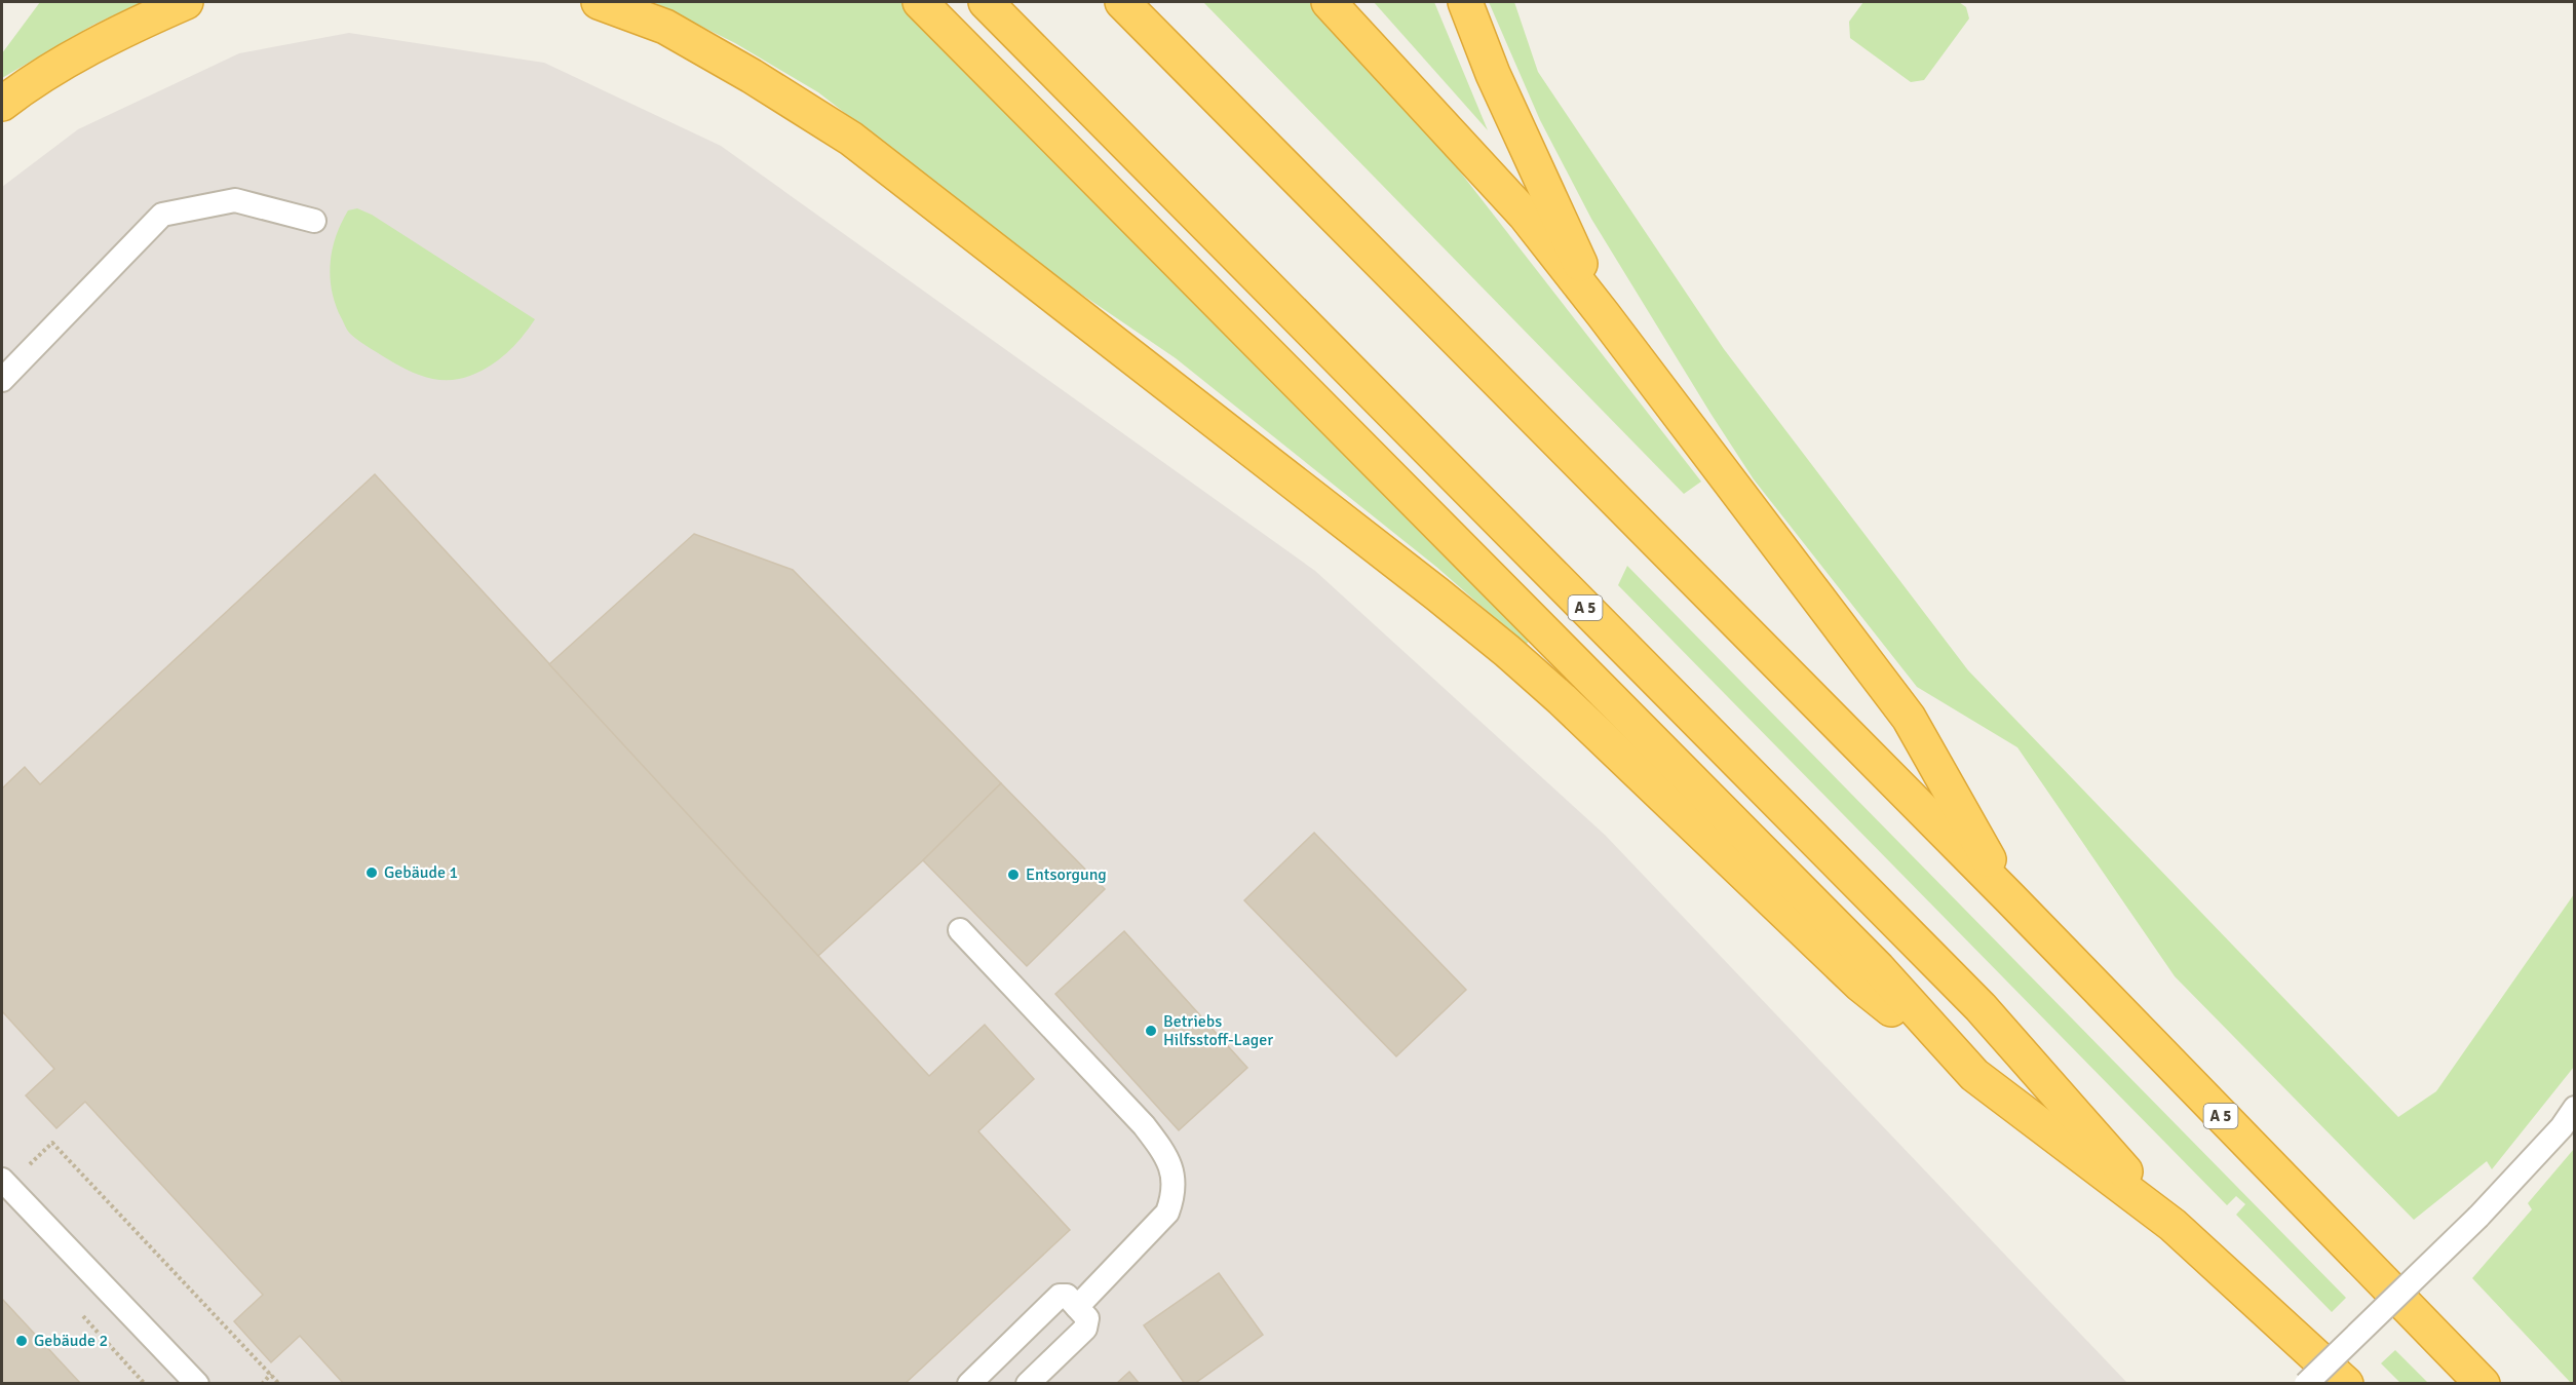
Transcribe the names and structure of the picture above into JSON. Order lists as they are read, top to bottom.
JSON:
{
  "streets": {
    "highway": ["A 5"]
  },
  "places": [
    "Gebäude 1",
    "Entsorgung",
    "Betriebs Hilfsstoff-Lager",
    "Gebäude 2"
  ]
}
